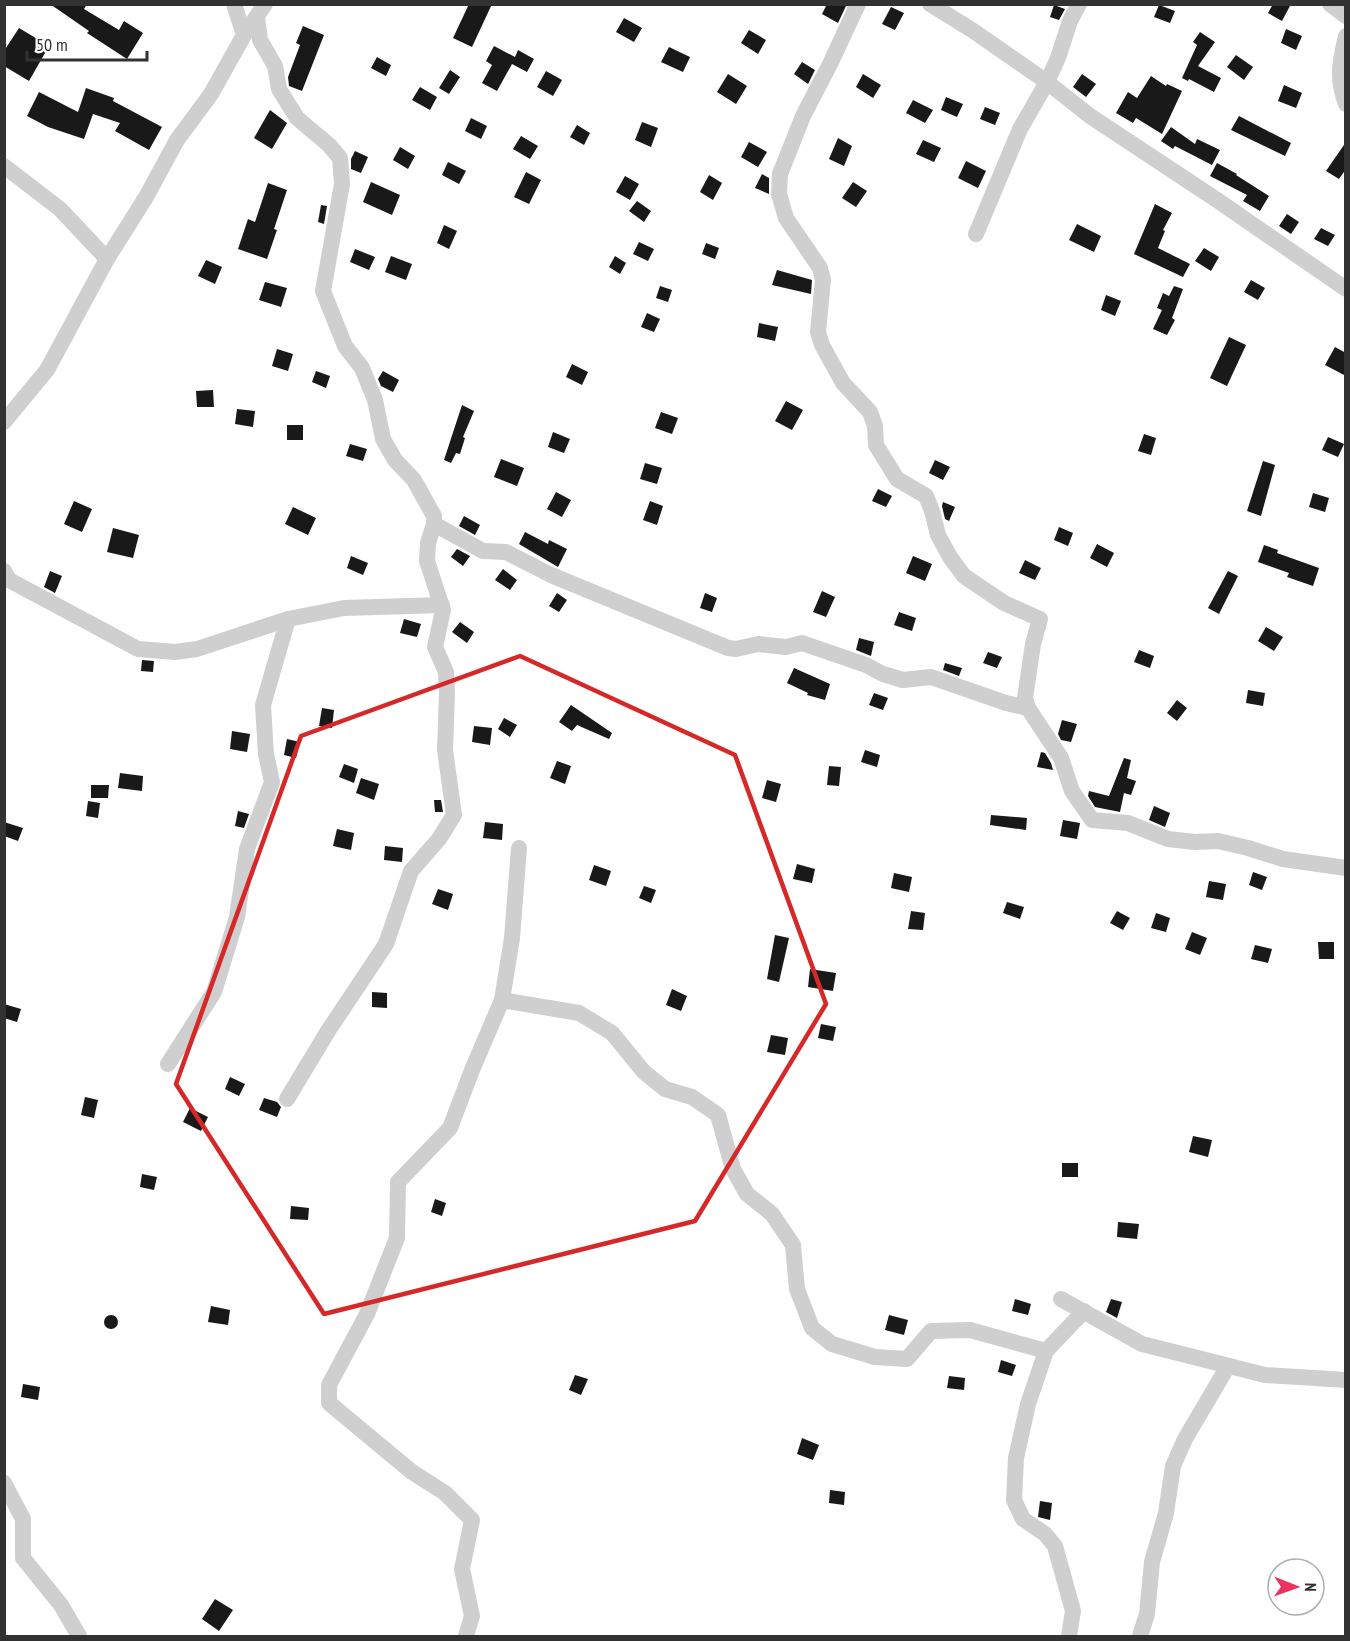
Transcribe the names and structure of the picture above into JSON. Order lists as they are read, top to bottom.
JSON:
{
  "scale_bar": "50 m",
  "north": "right"
}
